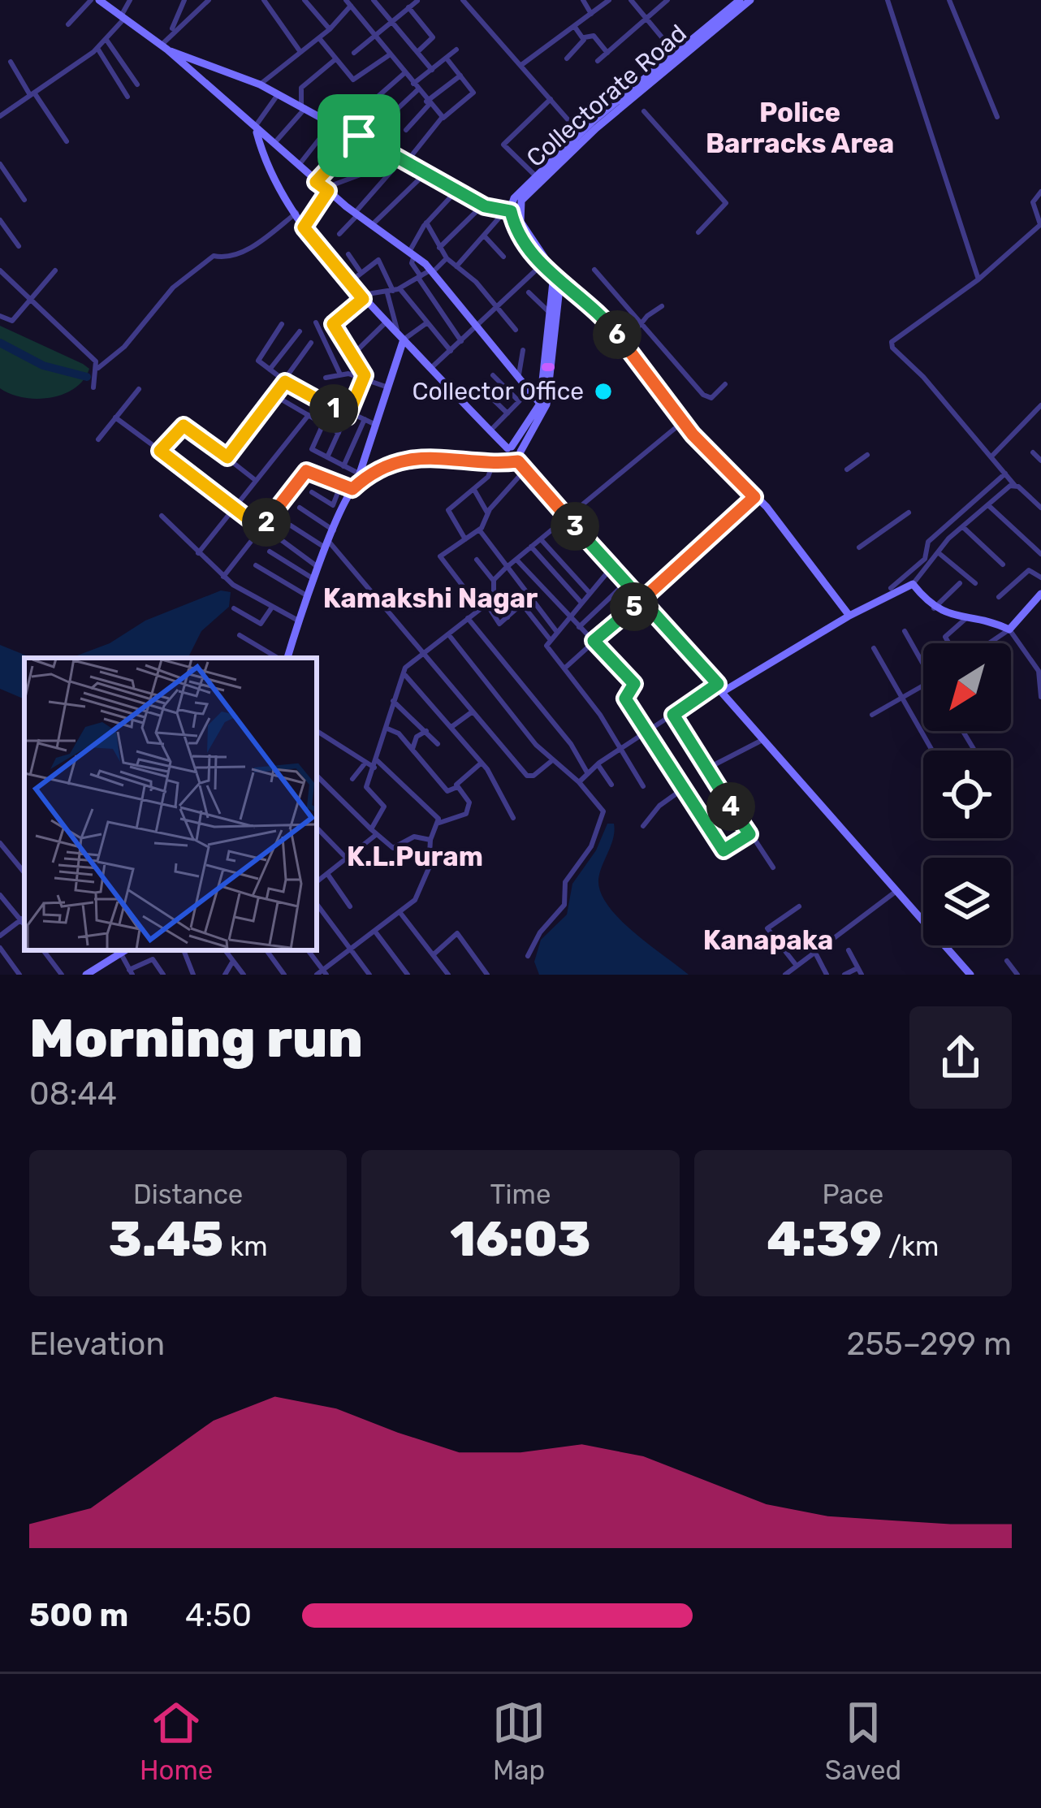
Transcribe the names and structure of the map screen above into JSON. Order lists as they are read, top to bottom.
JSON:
{
  "streets": {
    "street": ["Collectorate Road"]
  },
  "districts": [
    "Police Barracks Area",
    "Kamakshi Nagar",
    "K.L.Puram",
    "Kanapaka"
  ],
  "places": ["Collector Office"],
  "north": "bottom left",
  "page": {
    "pins": [
      "6",
      "1",
      "2",
      "3",
      "5",
      "4"
    ],
    "heading": ["Morning run", "08:44"],
    "stats": [
      ["Distance", "3.45 km"],
      ["Time", "16:03"],
      ["Pace", "4:39 /km"]
    ],
    "chart": ["Elevation", "255–299 m"],
    "list": [
      {
        "name": "500 m",
        "note": "4:50"
      }
    ],
    "tabs": ["Home", "Map", "Saved"]
  }
}
